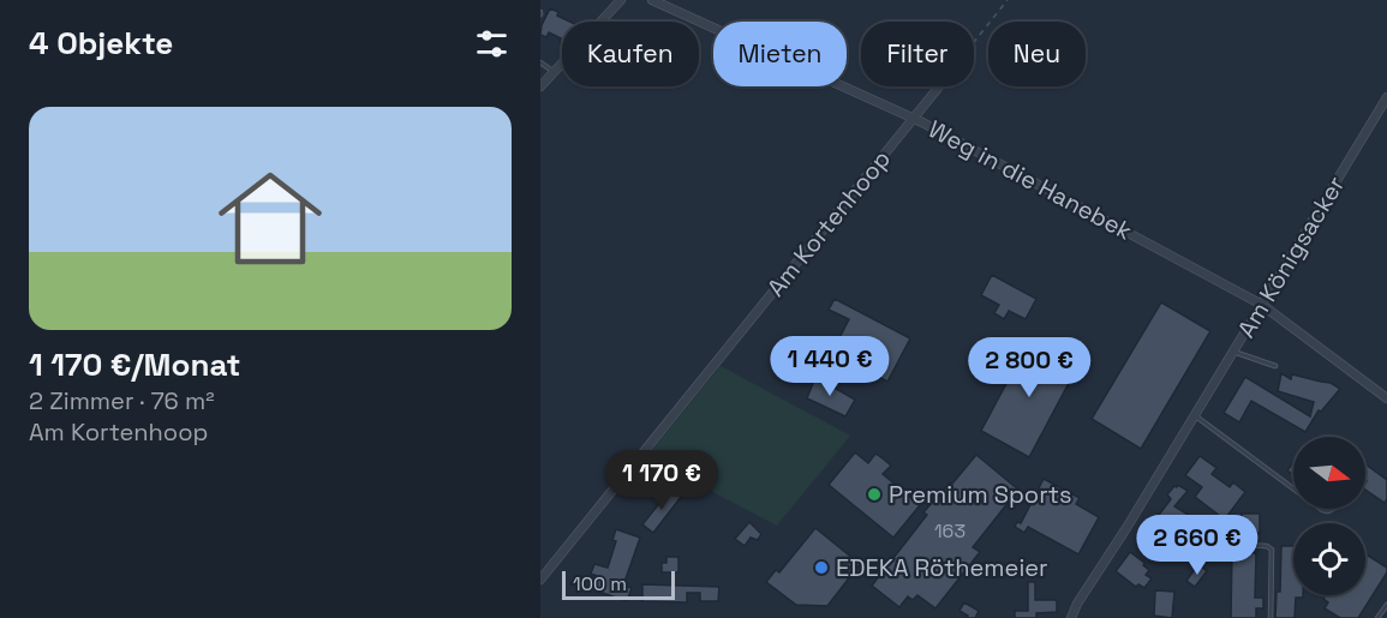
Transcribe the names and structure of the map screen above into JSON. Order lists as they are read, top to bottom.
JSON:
{
  "streets": {
    "street": ["Weg in die Hanebek", "Am Kortenhoop", "Am Königsacker"]
  },
  "crossings": [
    ["Weg in die Hanebek", "Am Kortenhoop"],
    ["Weg in die Hanebek", "Am Königsacker"]
  ],
  "places": ["Premium Sports", "EDEKA Röthemeier"],
  "house_numbers": ["163"],
  "scale_bar": "100 m",
  "north": "right",
  "page": {
    "heading": "4 Objekte",
    "chip": [
      "Kaufen",
      "Mieten",
      "Filter",
      "Neu"
    ],
    "list": [
      {
        "name": "1 170 €/Monat",
        "note": "2 Zimmer · 76 m² · Am Kortenhoop"
      }
    ],
    "price": [
      "1 440 €",
      "2 800 €",
      "1 170 €",
      "2 660 €"
    ],
    "scale": "100 m"
  }
}
